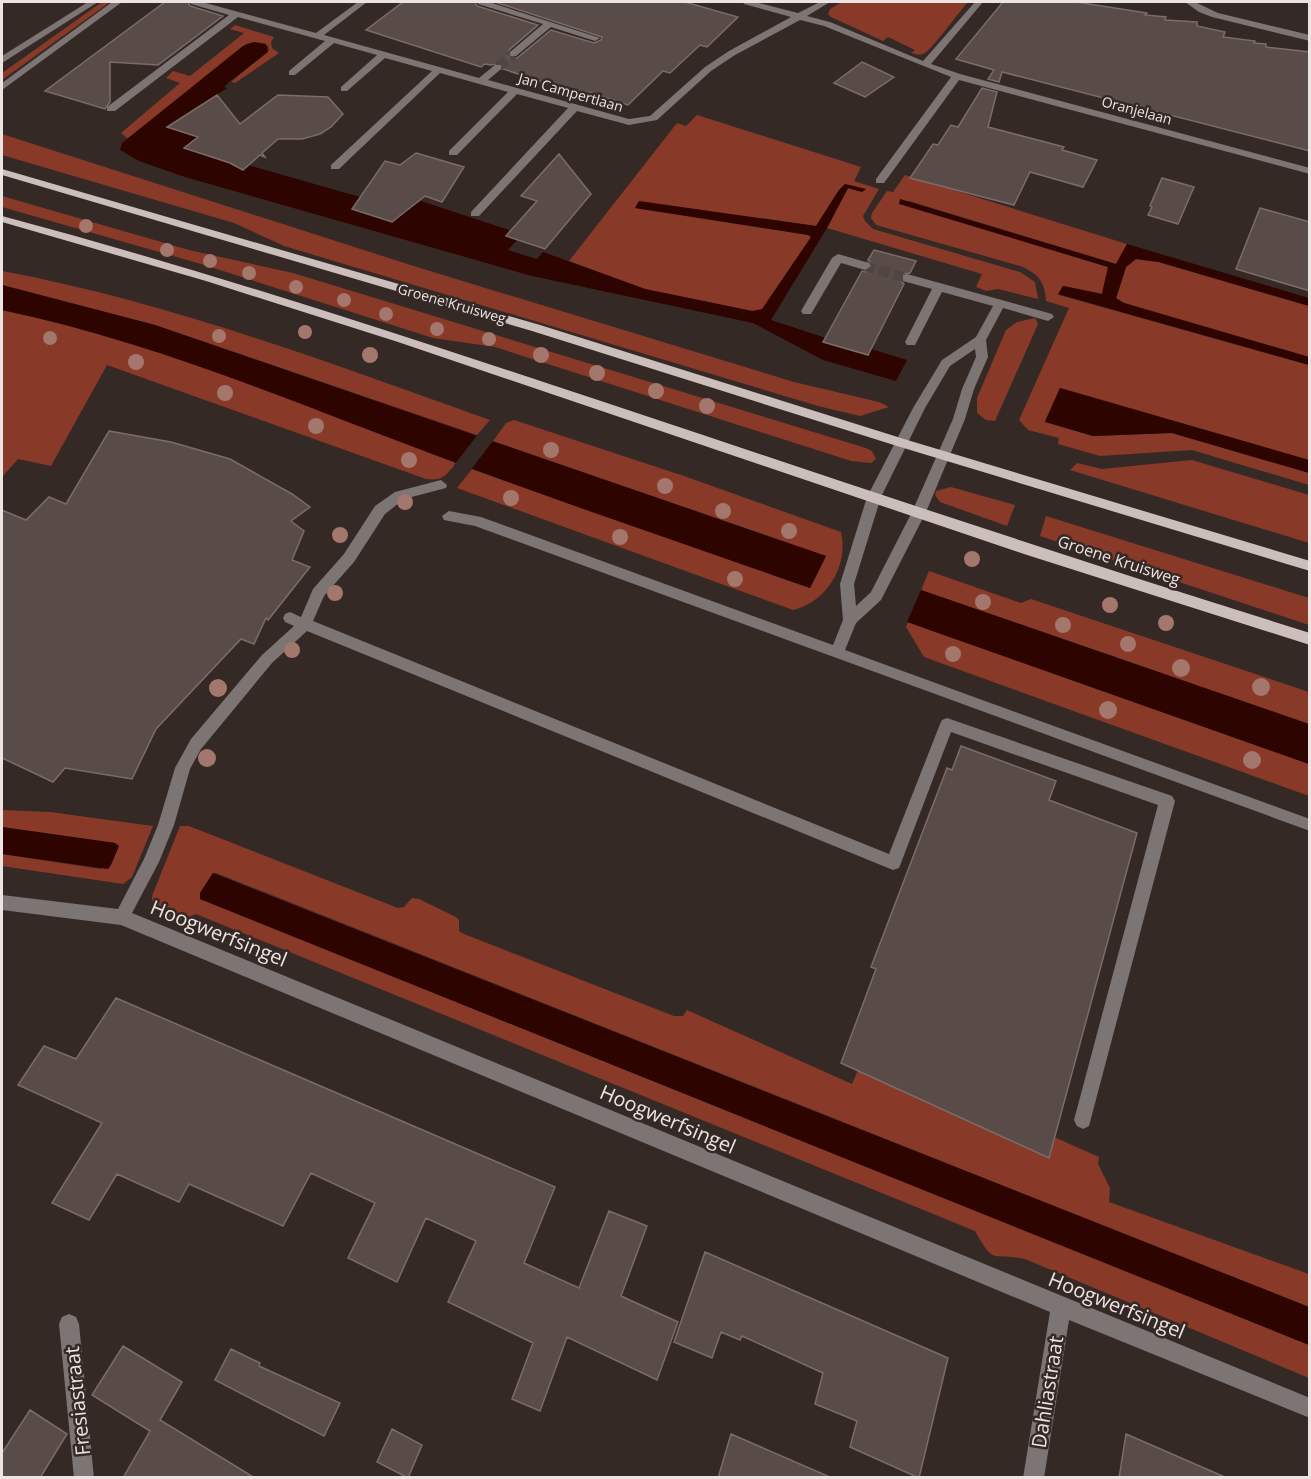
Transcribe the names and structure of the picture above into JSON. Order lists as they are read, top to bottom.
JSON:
{
  "streets": {
    "main road": ["Groene Kruisweg"],
    "street": [
      "Jan Campertlaan",
      "Oranjelaan",
      "Hoogwerfsingel",
      "Dahliastraat",
      "Fresiastraat"
    ]
  },
  "crossings": [
    ["Jan Campertlaan", "Oranjelaan"],
    ["Hoogwerfsingel", "Dahliastraat"]
  ]
}
